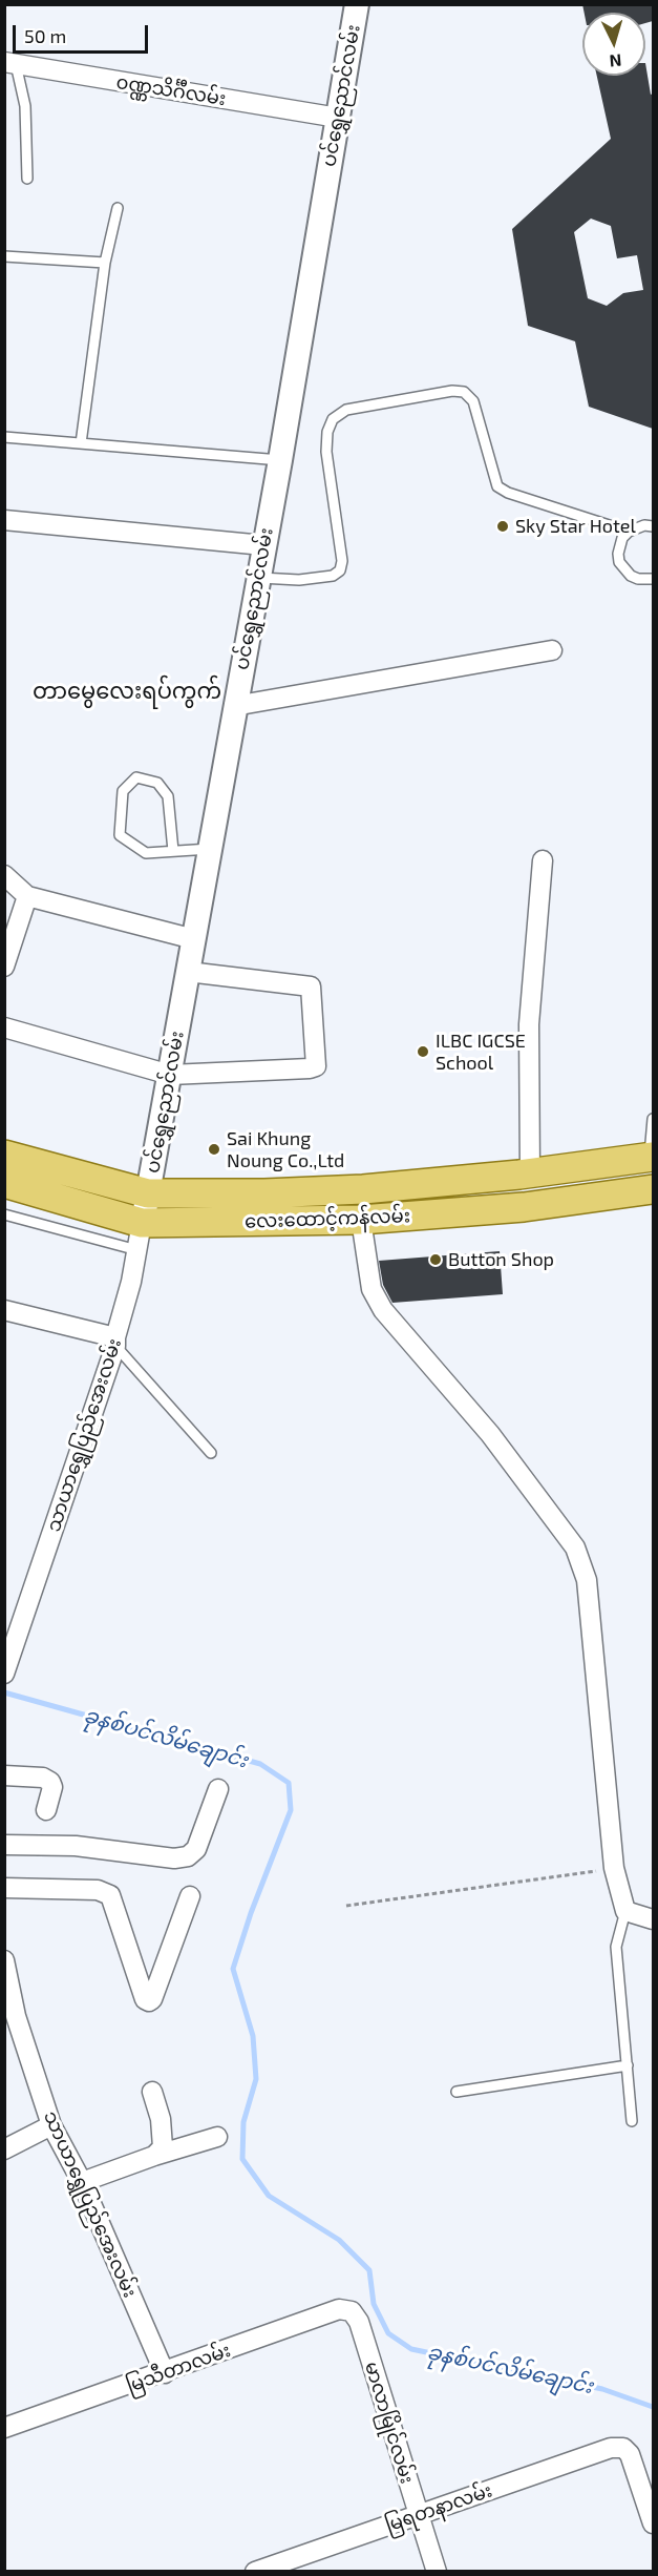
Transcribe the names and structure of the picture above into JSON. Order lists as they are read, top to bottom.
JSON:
{
  "streets": {
    "main road": ["လေးထောင့်ကန်လမ်း"],
    "street": [
      "၀ဏ္ဏသိင်္ဂီလမ်း",
      "ပင်ရွှေညောင်လမ်း",
      "သာယာရွှေပြည်အေးလမ်း",
      "မြသီတာလမ်း",
      "မာလာမြိုင်လမ်း",
      "မြရတနာလမ်း"
    ]
  },
  "crossings": [
    ["၀ဏ္ဏသိင်္ဂီလမ်း", "ပင်ရွှေညောင်လမ်း"],
    ["ပင်ရွှေညောင်လမ်း", "လေးထောင့်ကန်လမ်း"],
    ["ပင်ရွှေညောင်လမ်း", "သာယာရွှေပြည်အေးလမ်း"],
    ["လေးထောင့်ကန်လမ်း", "သာယာရွှေပြည်အေးလမ်း"],
    ["သာယာရွှေပြည်အေးလမ်း", "မြသီတာလမ်း"],
    ["မြသီတာလမ်း", "မာလာမြိုင်လမ်း"],
    ["မာလာမြိုင်လမ်း", "မြရတနာလမ်း"]
  ],
  "districts": ["တာမွေလေးရပ်ကွက်"],
  "water": ["ခုနစ်ပင်လိမ်ချောင်း"],
  "places": [
    "Sky Star Hotel",
    "ILBC IGCSE School",
    "Sai Khung Noung Co.,Ltd",
    "Button Shop"
  ],
  "scale_bar": "50 m",
  "north": "bottom"
}
